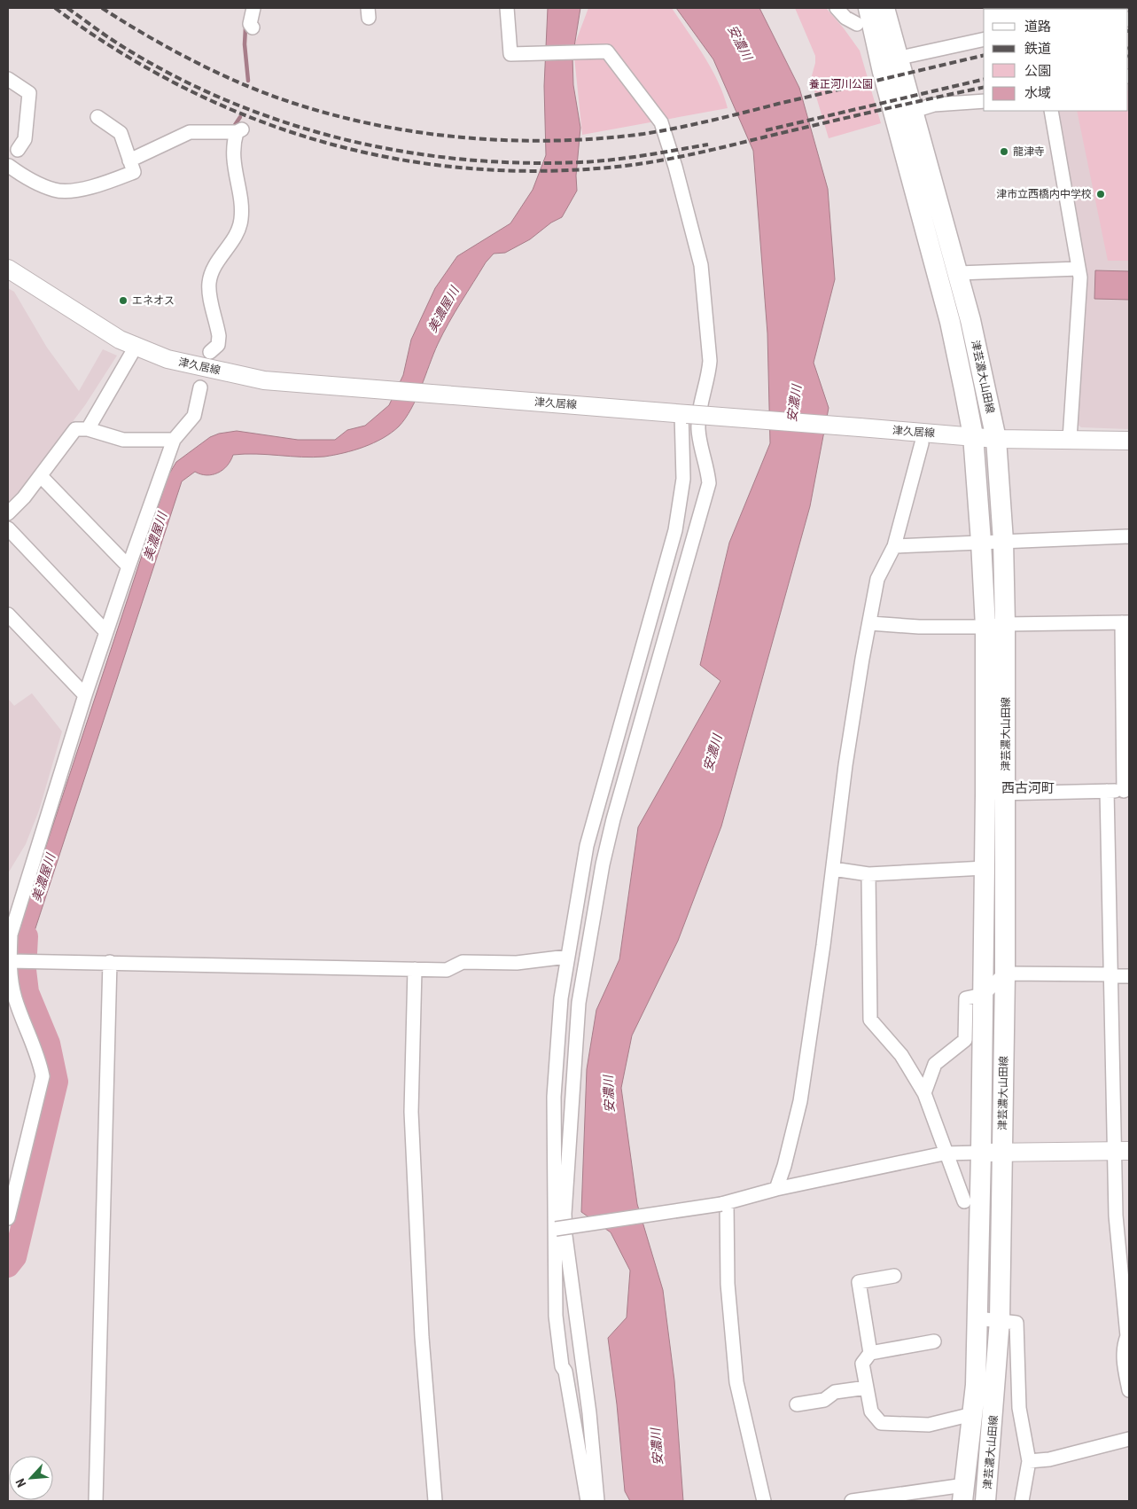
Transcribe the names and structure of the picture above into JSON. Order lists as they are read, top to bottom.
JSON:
{
  "streets": {
    "main road": ["津久居線", "津芸濃大山田線"]
  },
  "crossings": [
    ["津久居線", "津芸濃大山田線"]
  ],
  "districts": ["西古河町"],
  "water": ["安濃川", "美濃屋川"],
  "parks": ["養正河川公園"],
  "places": ["龍津寺", "津市立西橋内中学校", "エネオス"],
  "legend": [
    "道路",
    "鉄道",
    "公園",
    "水域"
  ],
  "north": "bottom left"
}
